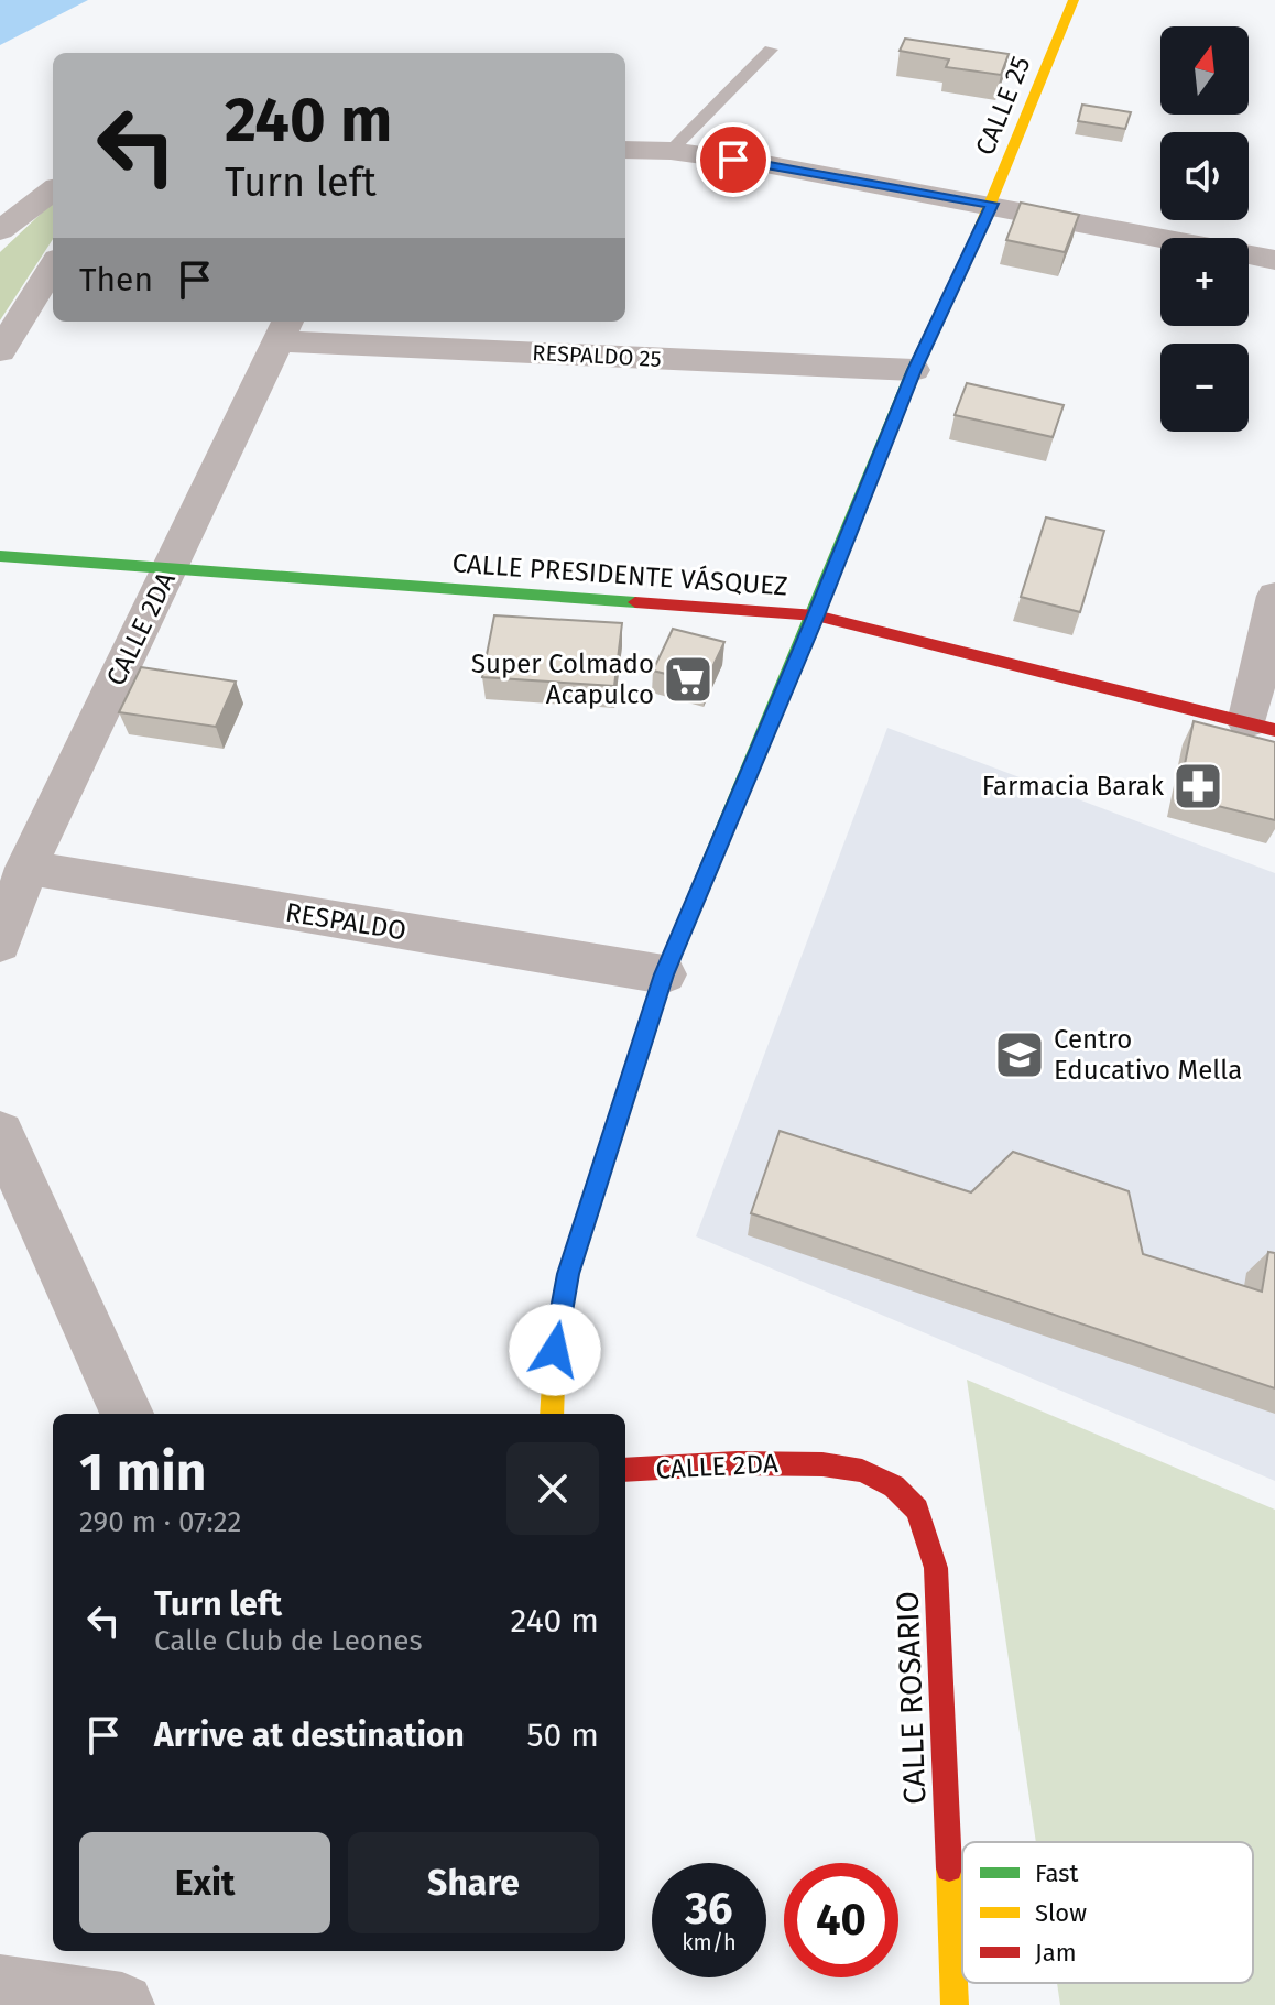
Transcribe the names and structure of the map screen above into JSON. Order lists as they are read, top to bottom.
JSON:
{
  "streets": {
    "street": [
      "CALLE 25",
      "RESPALDO 25",
      "CALLE PRESIDENTE VÁSQUEZ",
      "CALLE 2DA",
      "RESPALDO",
      "CALLE ROSARIO"
    ]
  },
  "crossings": [
    ["CALLE 25", "RESPALDO 25"],
    ["CALLE 25", "CALLE PRESIDENTE VÁSQUEZ"],
    ["CALLE 25", "RESPALDO"],
    ["RESPALDO 25", "CALLE 2DA"],
    ["CALLE PRESIDENTE VÁSQUEZ", "CALLE 2DA"],
    ["CALLE 2DA", "RESPALDO"],
    ["CALLE 2DA", "CALLE ROSARIO"]
  ],
  "places": {
    "supermarket": ["Super Colmado Acapulco"],
    "pharmacy": ["Farmacia Barak"],
    "school or university": ["Centro Educativo Mella"]
  },
  "legend": ["Fast", "Slow", "Jam"],
  "north": "top",
  "page": {
    "map_buttons": ["+", "−"],
    "turn": ["240 m", "Turn left"],
    "then": "Then",
    "heading": ["1 min", "290 m · 07:22"],
    "list": [
      {
        "name": "Turn left",
        "note": "Calle Club de Leones",
        "value": "240 m"
      },
      {
        "name": "Arrive at destination",
        "value": "50 m"
      }
    ],
    "buttons": ["Exit", "Share"],
    "speed": "36 km/h",
    "limit": "40"
  }
}
